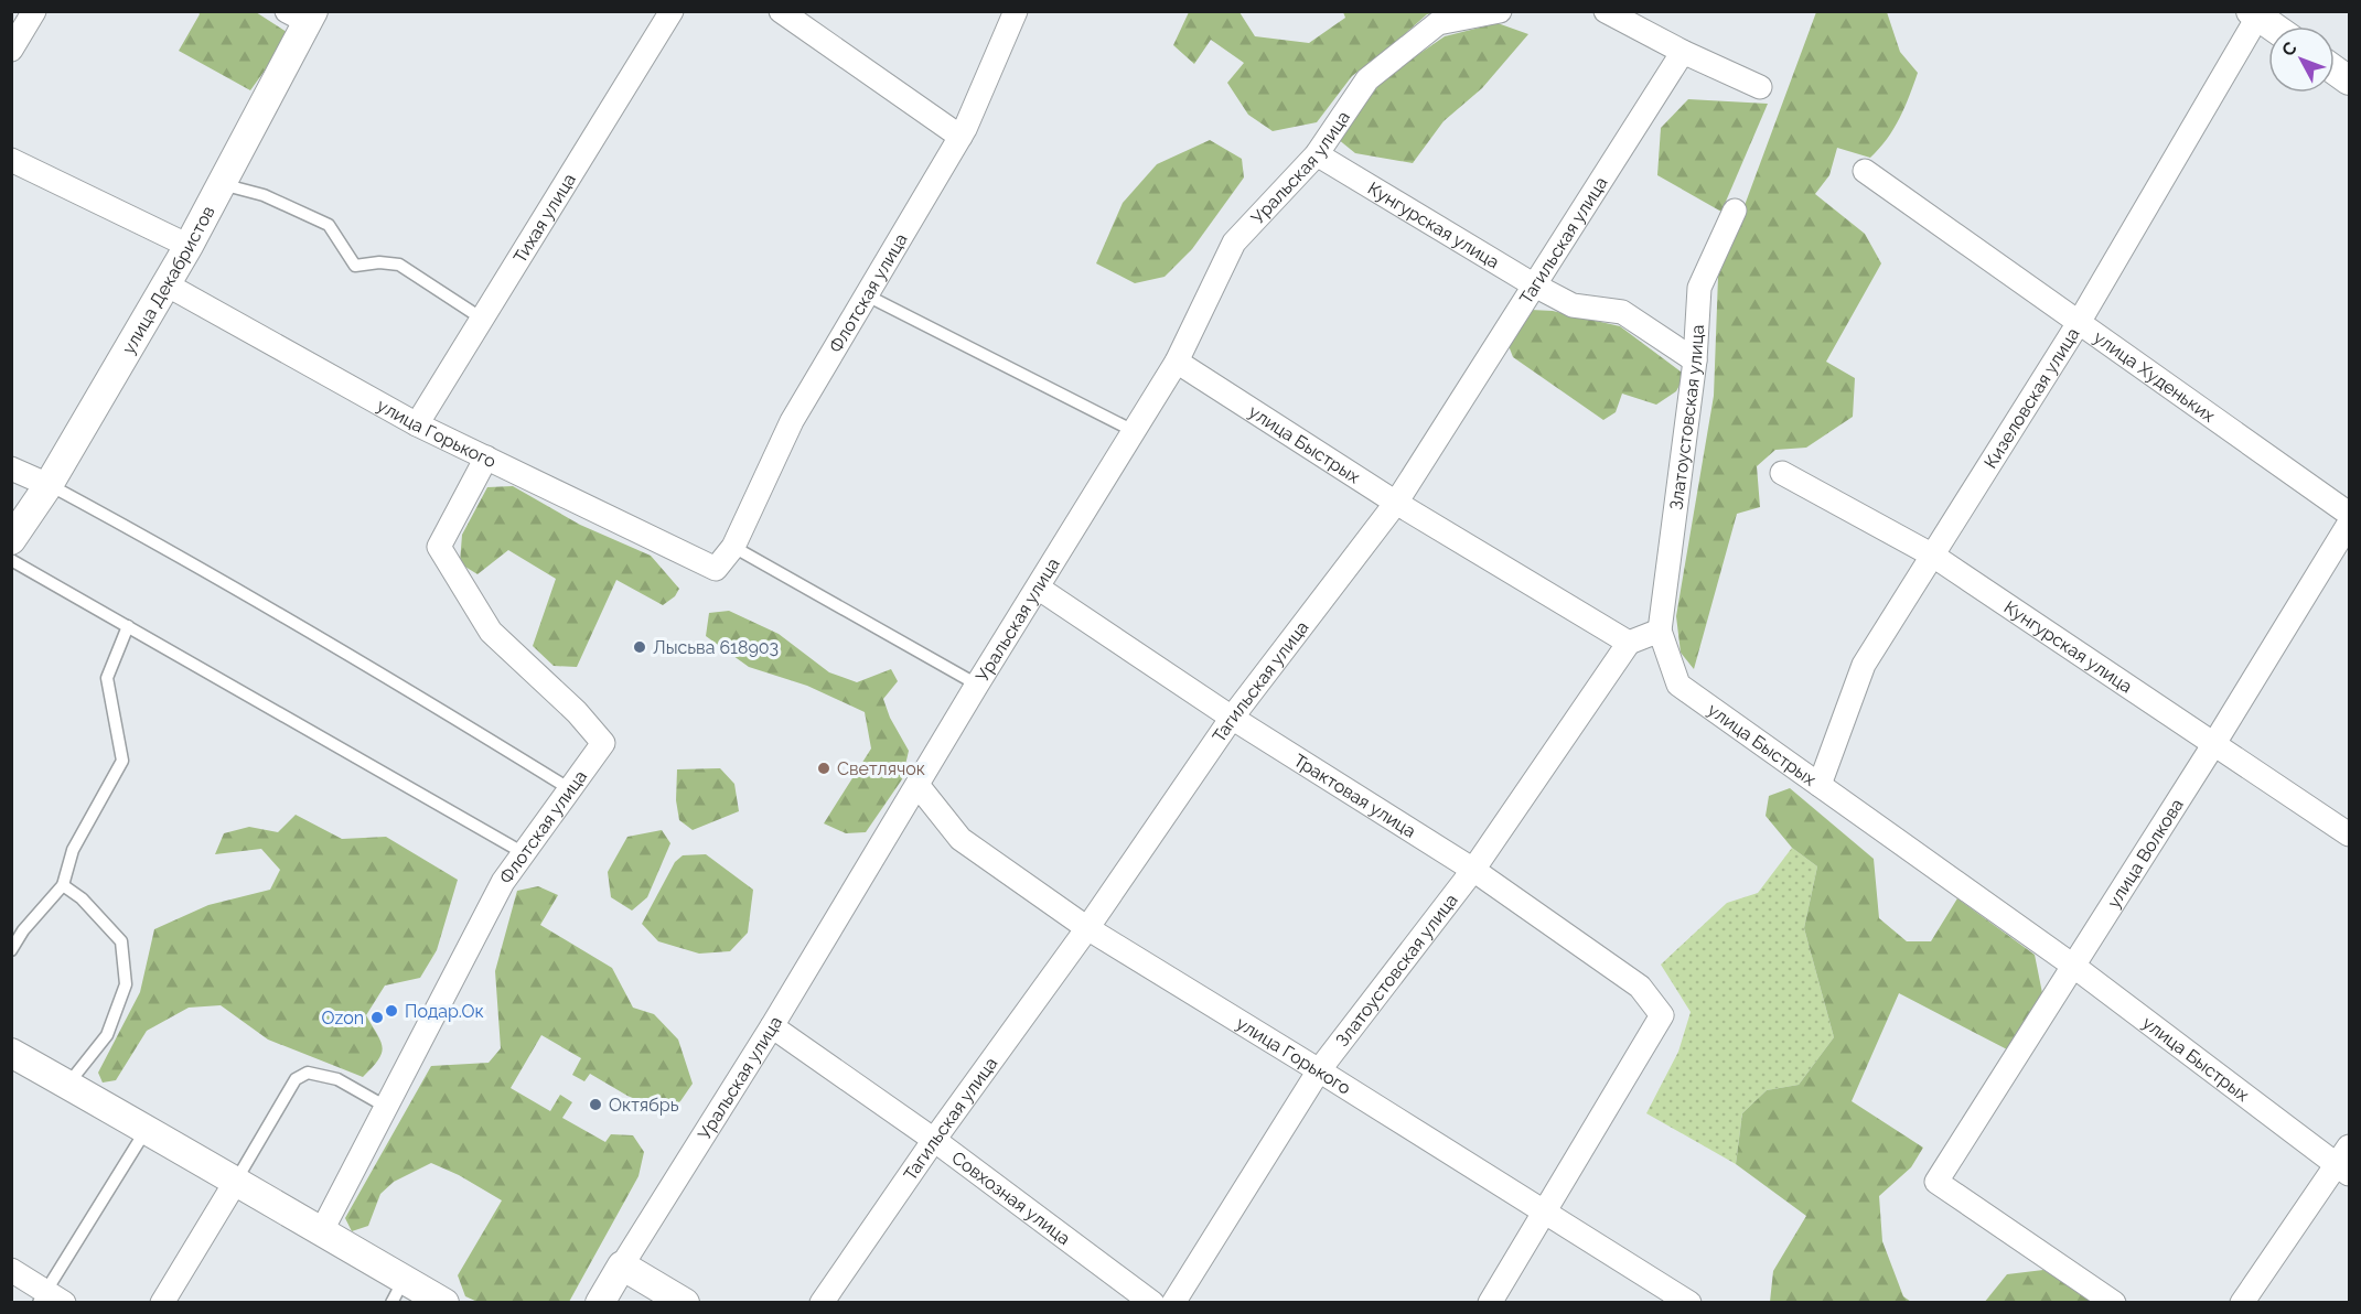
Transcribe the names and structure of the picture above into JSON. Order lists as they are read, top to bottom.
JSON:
{
  "streets": {
    "street": [
      "Уральская улица",
      "Тихая улица",
      "Кунгурская улица",
      "Тагильская улица",
      "улица Декабристов",
      "Флотская улица",
      "улица Худеньких",
      "Кизеловская улица",
      "Златоустовская улица",
      "улица Горького",
      "улица Быстрых",
      "Трактовая улица",
      "улица Волкова",
      "Совхозная улица"
    ]
  },
  "crossings": [
    ["Уральская улица", "Кунгурская улица"],
    ["Уральская улица", "улица Горького"],
    ["Уральская улица", "улица Быстрых"],
    ["Уральская улица", "Трактовая улица"],
    ["Уральская улица", "Совхозная улица"],
    ["Тихая улица", "улица Горького"],
    ["Кунгурская улица", "Тагильская улица"],
    ["Кунгурская улица", "Кизеловская улица"],
    ["Кунгурская улица", "Златоустовская улица"],
    ["Кунгурская улица", "улица Волкова"],
    ["Тагильская улица", "улица Горького"],
    ["Тагильская улица", "улица Быстрых"],
    ["Тагильская улица", "Трактовая улица"],
    ["Тагильская улица", "Совхозная улица"],
    ["улица Декабристов", "улица Горького"],
    ["Флотская улица", "улица Горького"],
    ["улица Худеньких", "Кизеловская улица"],
    ["Кизеловская улица", "улица Быстрых"],
    ["Златоустовская улица", "улица Горького"],
    ["Златоустовская улица", "улица Быстрых"],
    ["Златоустовская улица", "Трактовая улица"],
    ["улица Горького", "Трактовая улица"],
    ["улица Быстрых", "улица Волкова"]
  ],
  "places": [
    "Лысьва 618903",
    "Светлячок",
    "Подар.Ок",
    "Ozon",
    "Октябрь"
  ],
  "north": "top left"
}
